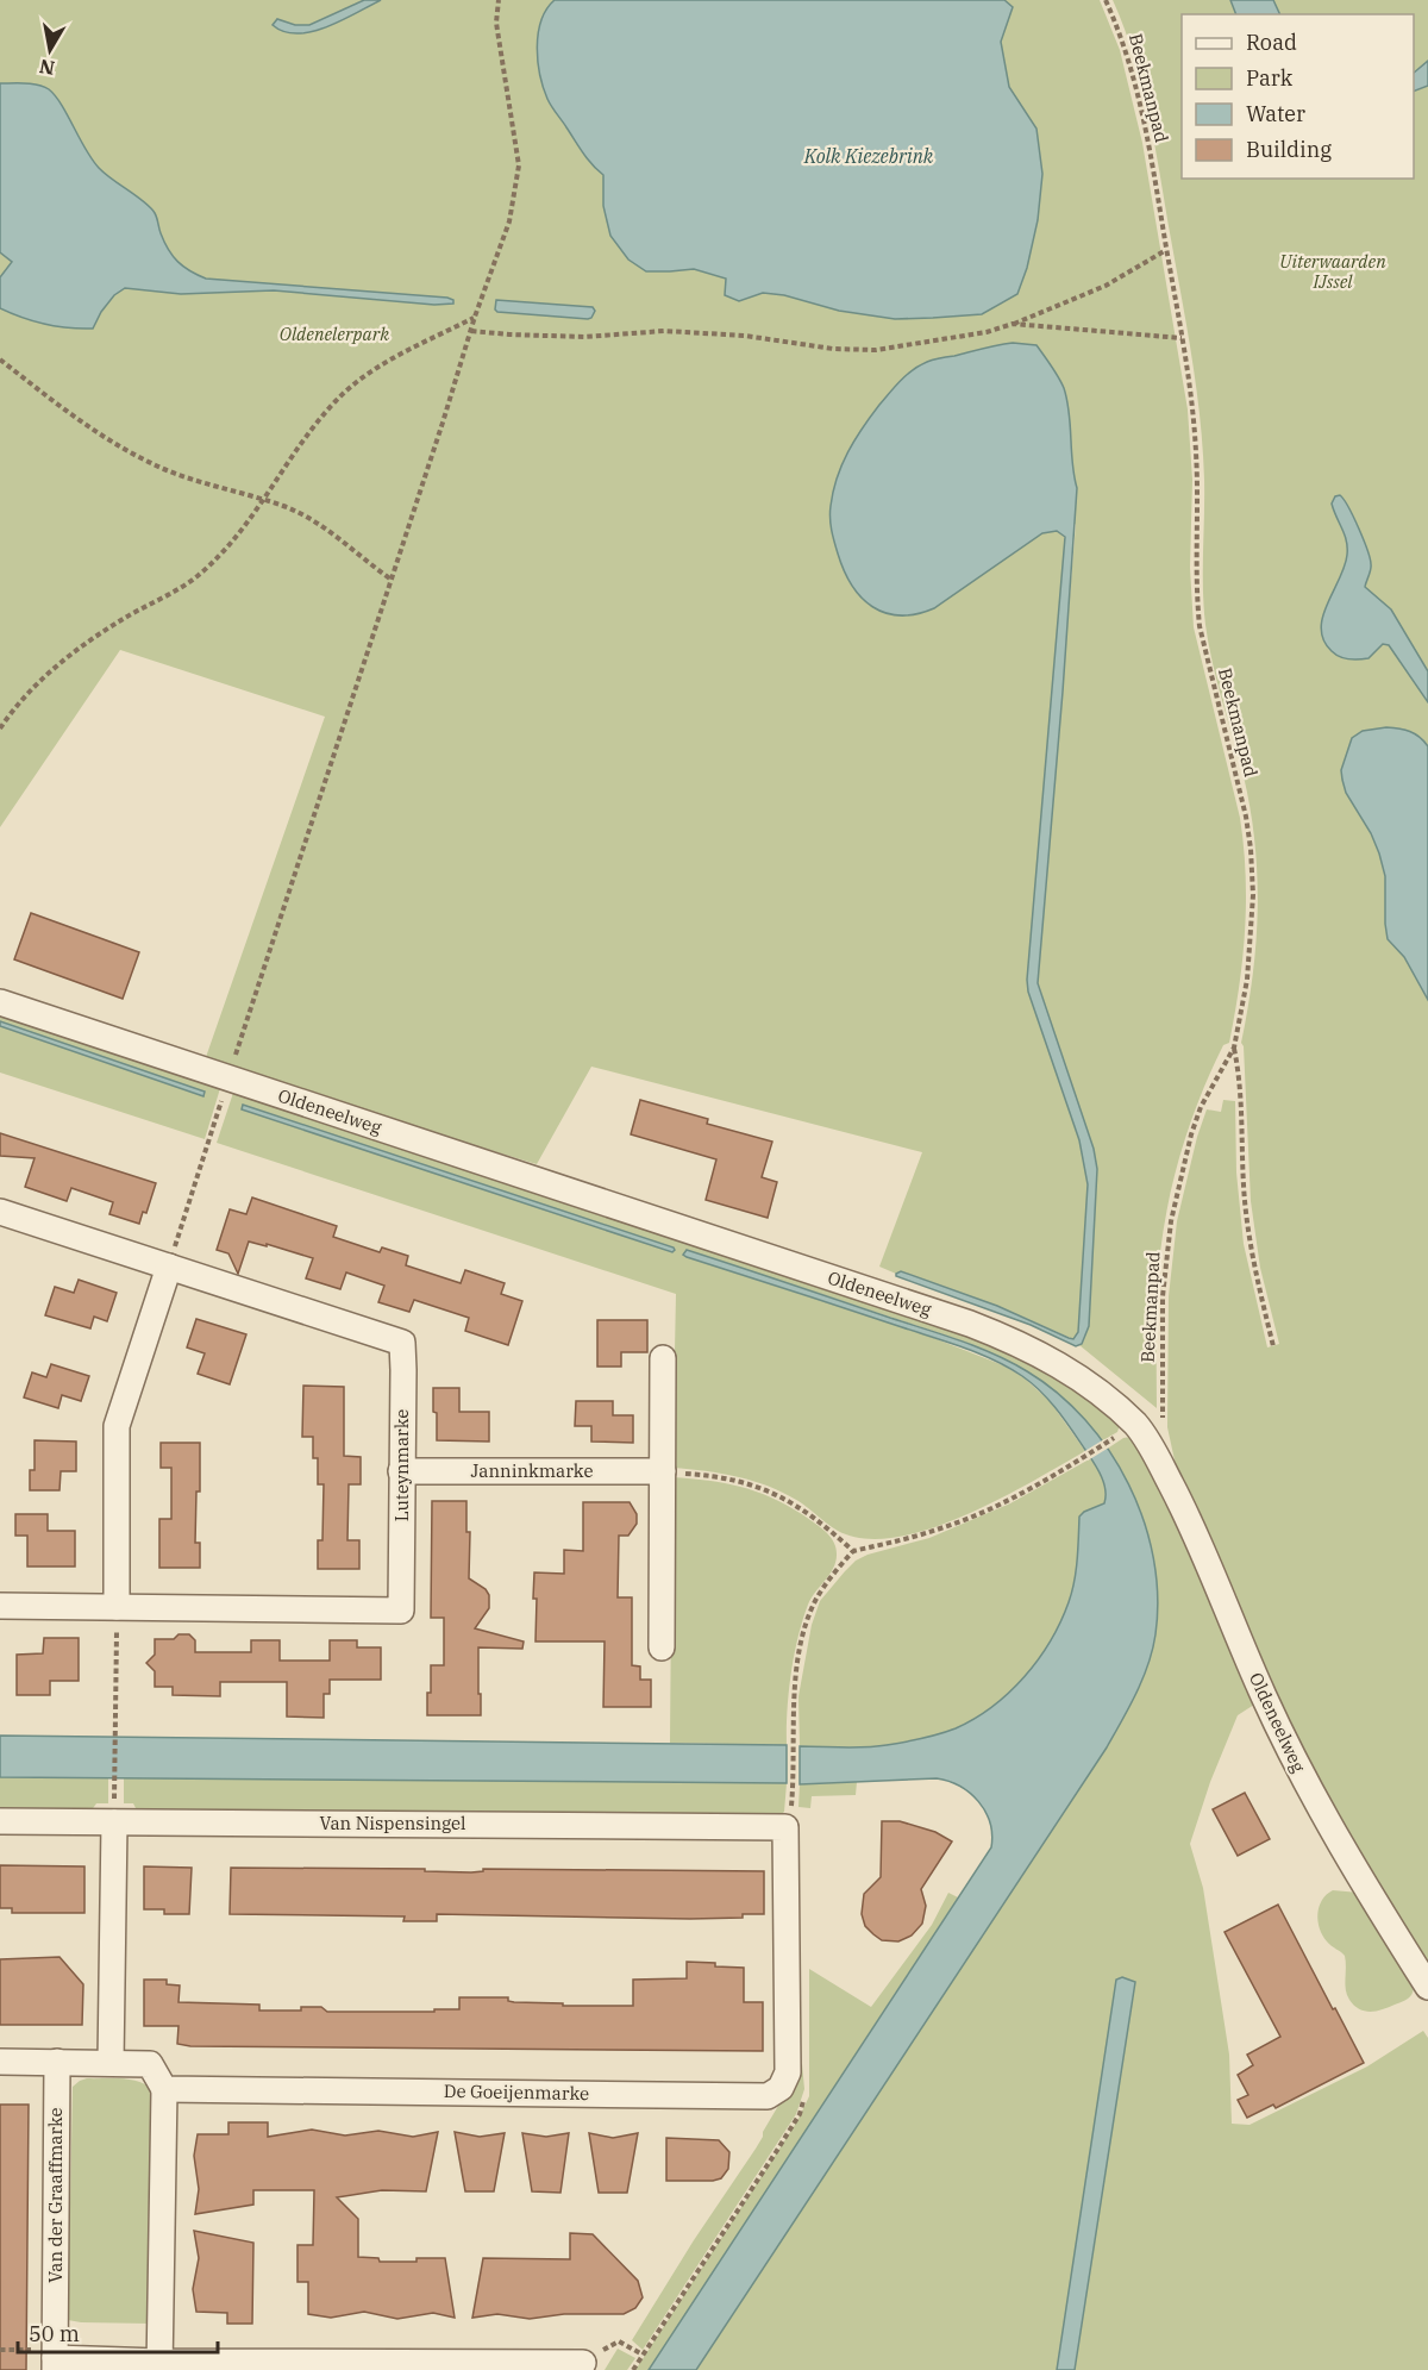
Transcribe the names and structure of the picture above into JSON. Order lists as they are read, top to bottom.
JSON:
{
  "streets": {
    "street": [
      "Oldeneelweg",
      "Luteynmarke",
      "Janninkmarke",
      "Van Nispensingel",
      "De Goeijenmarke",
      "Van der Graaffmarke"
    ],
    "path": ["Beekmanpad"]
  },
  "crossings": [
    ["Beekmanpad", "Oldeneelweg"],
    ["Luteynmarke", "Janninkmarke"],
    ["Van Nispensingel", "De Goeijenmarke"]
  ],
  "water": ["Kolk Kiezebrink"],
  "parks": ["Uiterwaarden IJssel", "Oldenelerpark"],
  "legend": [
    "Road",
    "Park",
    "Water",
    "Building"
  ],
  "scale_bar": "50 m",
  "north": "bottom"
}
